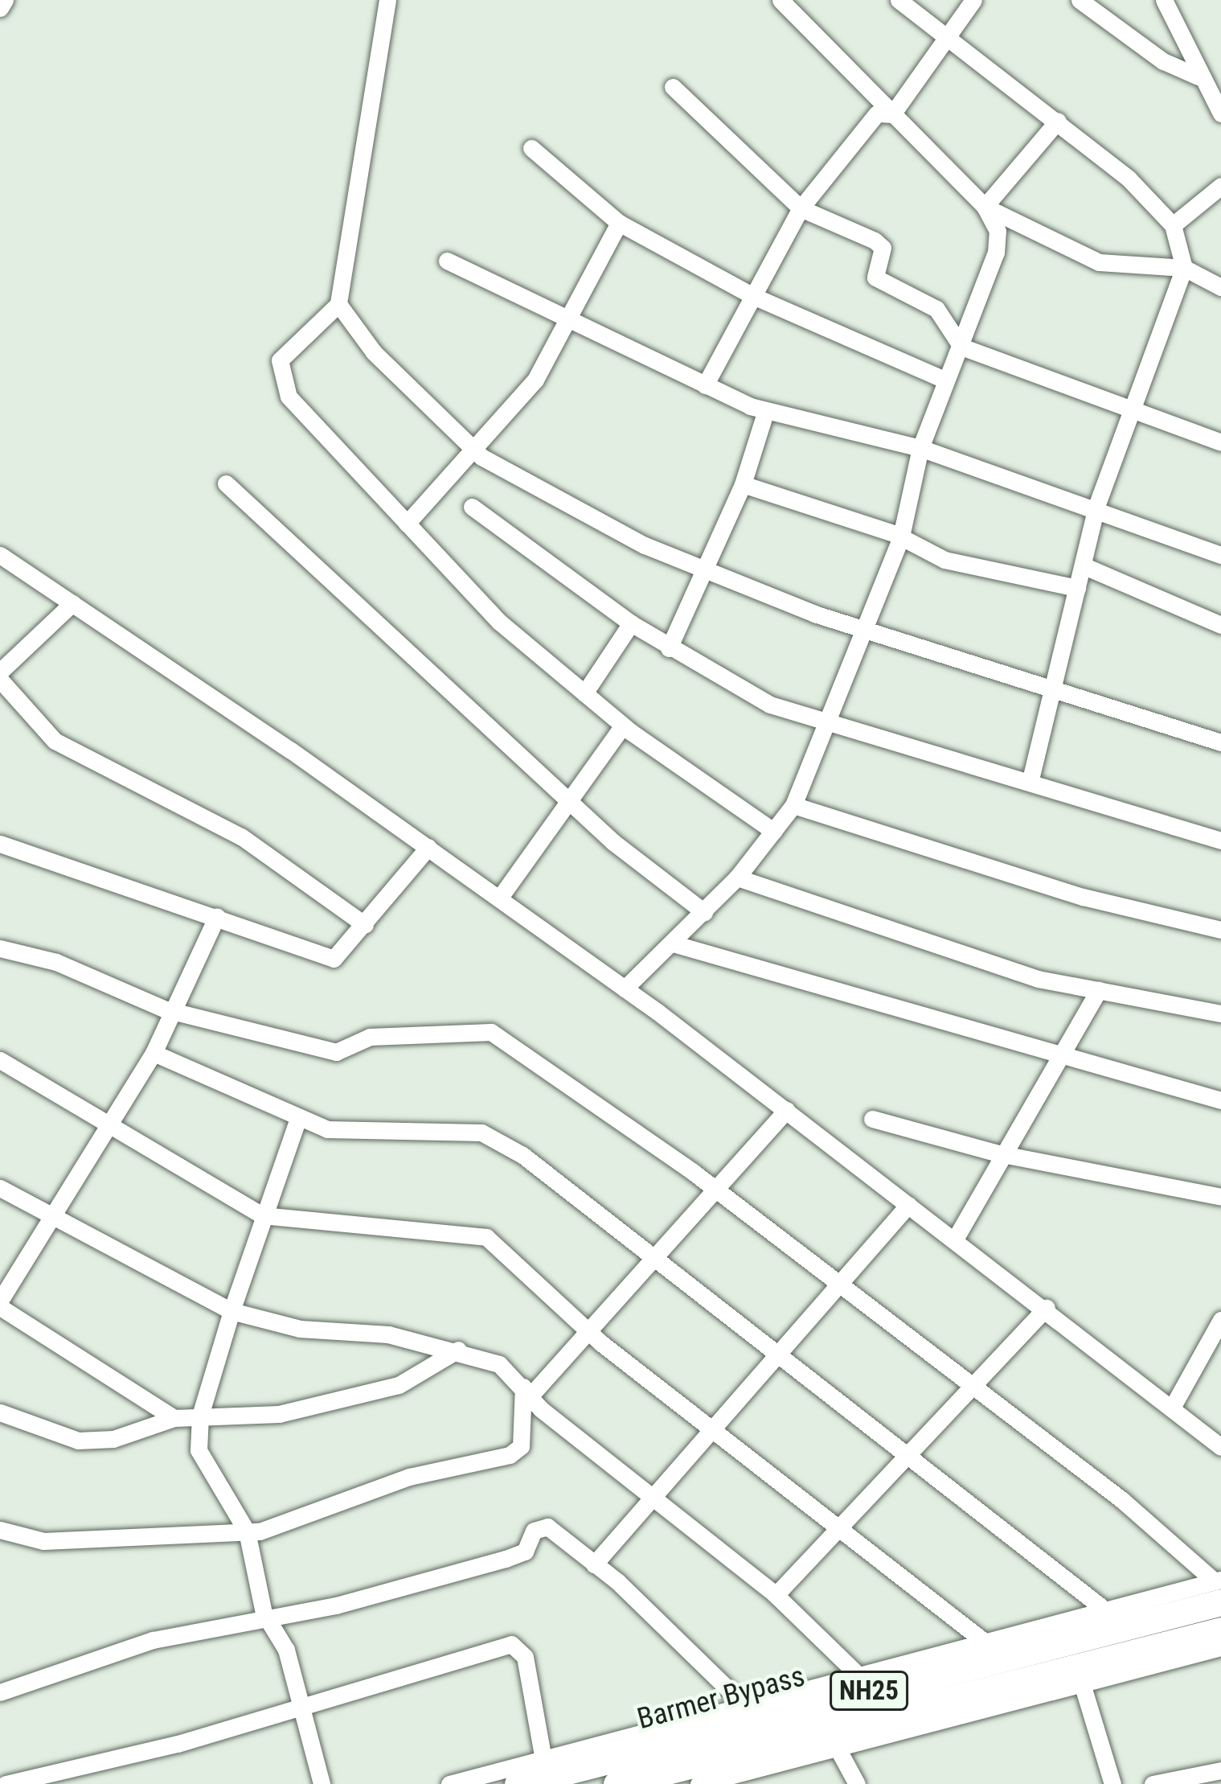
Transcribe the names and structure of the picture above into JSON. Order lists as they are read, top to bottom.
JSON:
{
  "streets": {
    "highway": ["NH25", "Barmer Bypass"]
  }
}
